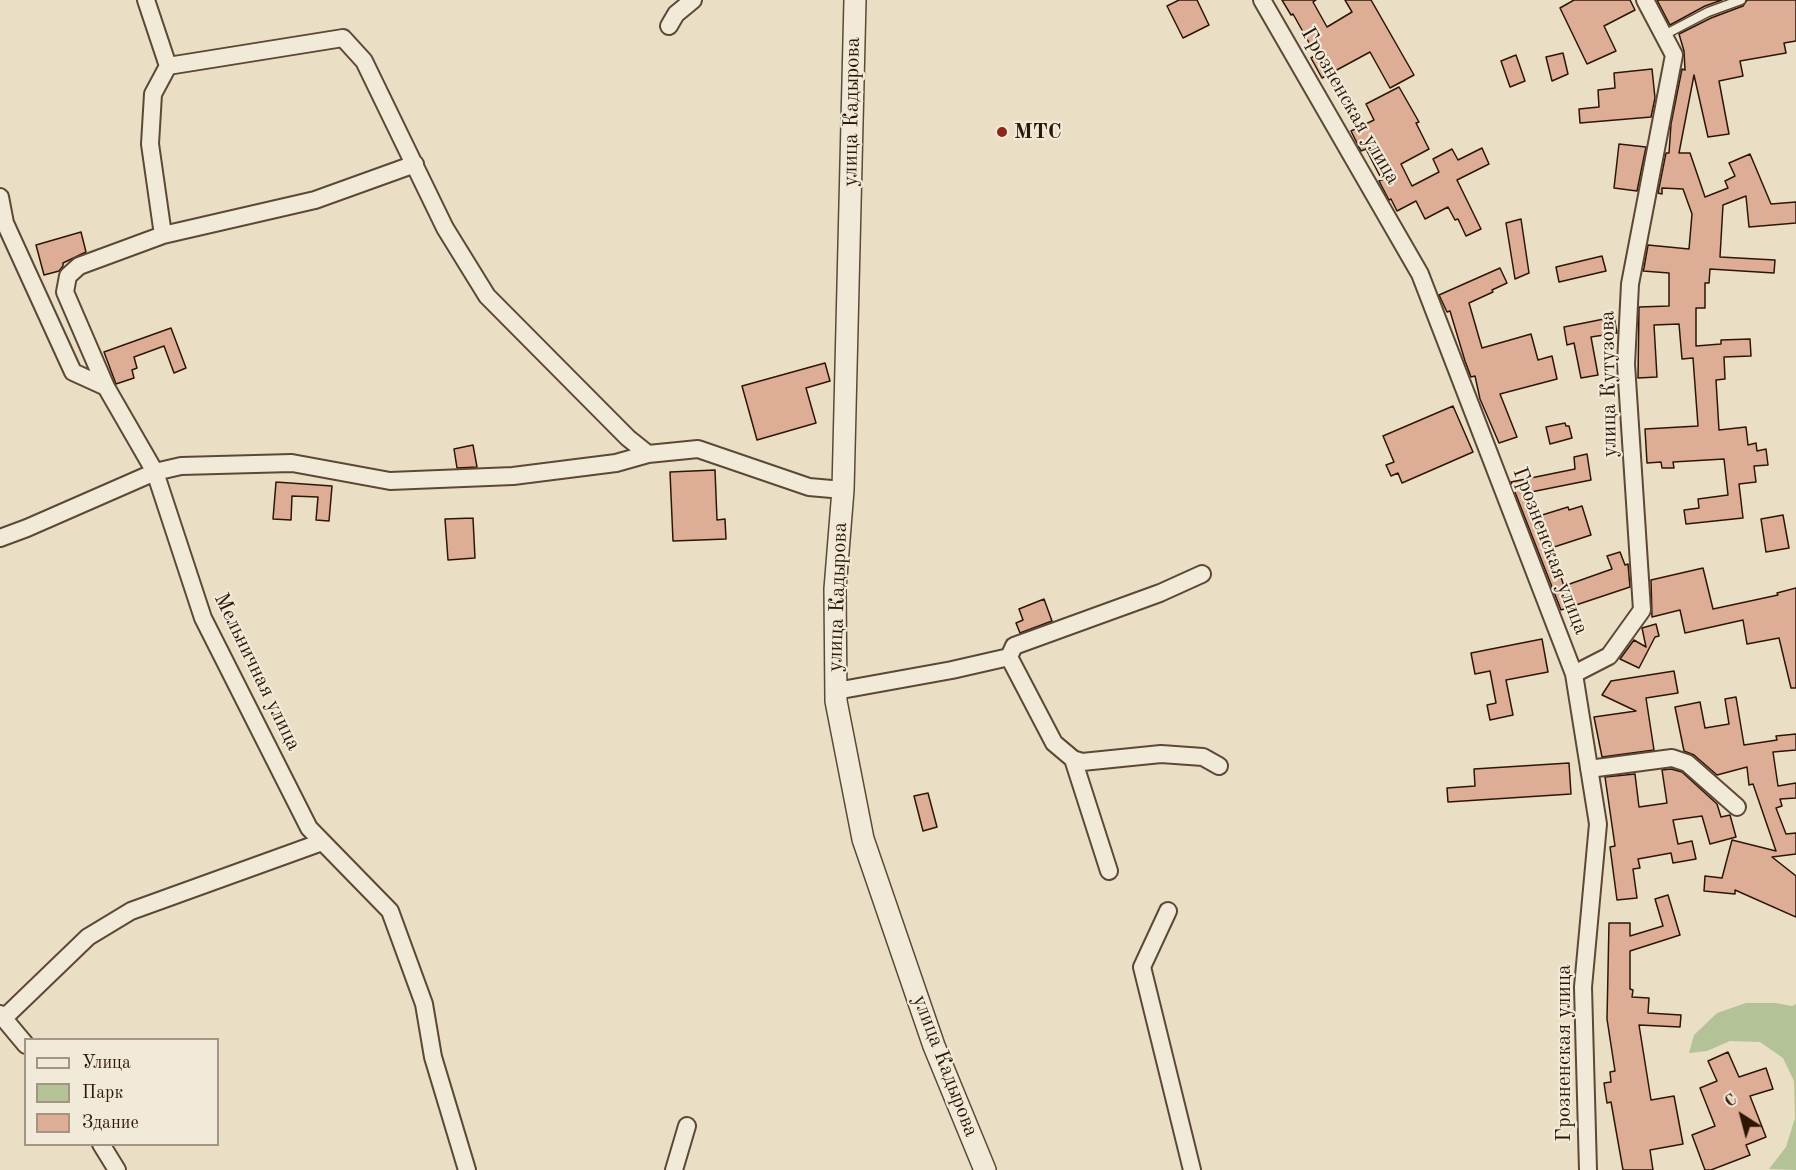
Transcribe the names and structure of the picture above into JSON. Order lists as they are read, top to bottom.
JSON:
{
  "streets": {
    "street": [
      "Грозненская улица",
      "улица Кадырова",
      "улица Кутузова",
      "Мельничная улица"
    ]
  },
  "crossings": [
    ["Грозненская улица", "улица Кутузова"]
  ],
  "places": ["МТС"],
  "legend": ["Улица", "Парк", "Здание"],
  "north": "top left"
}
